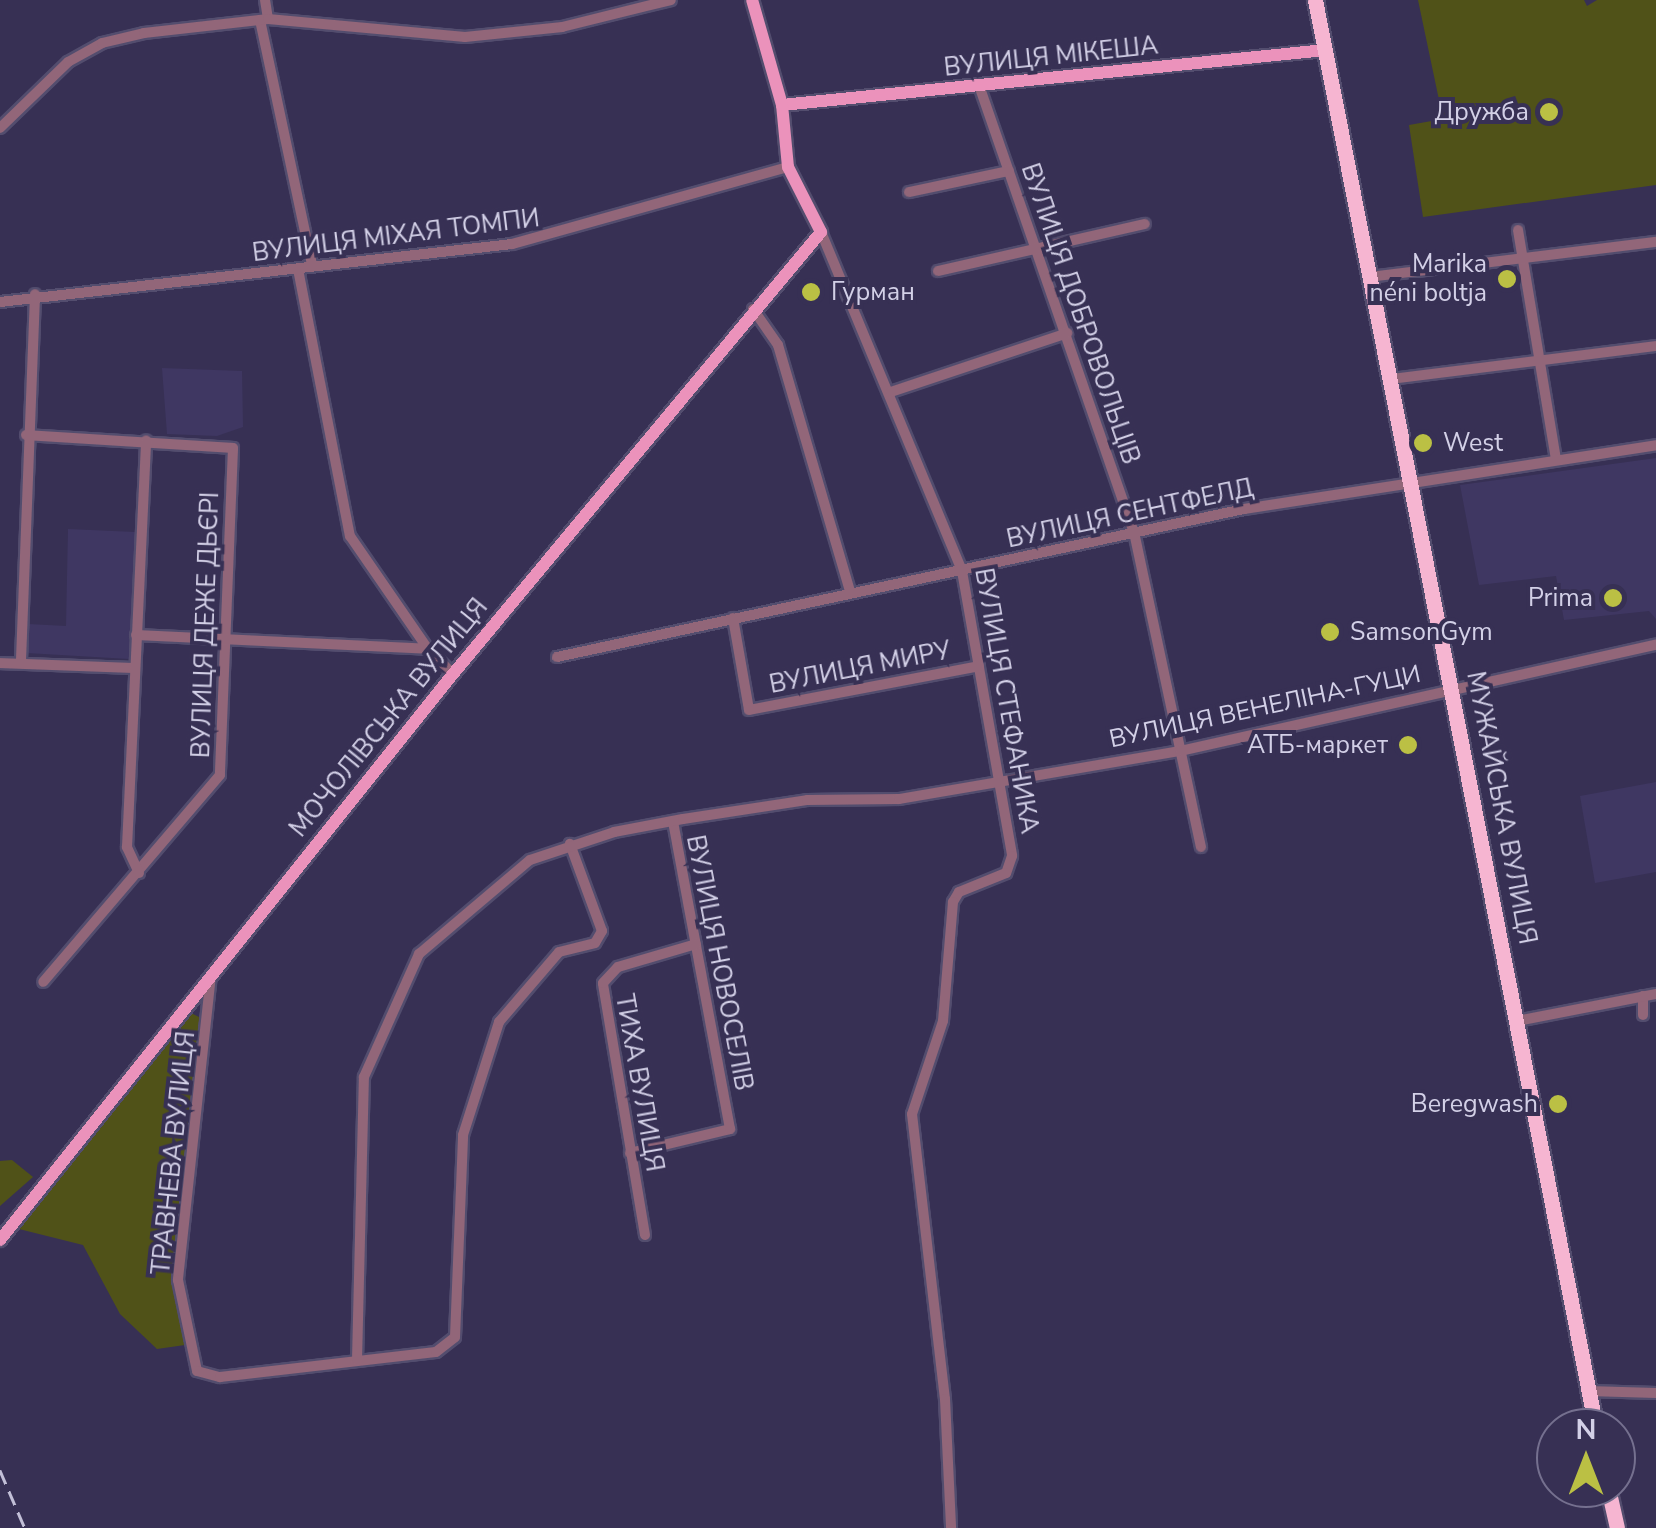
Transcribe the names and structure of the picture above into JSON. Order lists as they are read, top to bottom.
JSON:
{
  "streets": {
    "highway": ["МУЖАЙСЬКА ВУЛИЦЯ"],
    "main road": ["ВУЛИЦЯ МІКЕША", "ВУЛИЦЯ СТЕФАНИКА", "МОЧОЛІВСЬКА ВУЛИЦЯ"],
    "street": [
      "ВУЛИЦЯ МІХАЯ ТОМПИ",
      "ВУЛИЦЯ ДОБРОВОЛЬЦІВ",
      "ВУЛИЦЯ СЕНТФЕЛД",
      "ВУЛИЦЯ ДЕЖЕ ДЬЄРІ",
      "ВУЛИЦЯ МИРУ",
      "ВУЛИЦЯ ВЕНЕЛІНА-ГУЦИ",
      "ВУЛИЦЯ НОВОСЕЛІВ",
      "ТИХА ВУЛИЦЯ",
      "ТРАВНЕВА ВУЛИЦЯ"
    ]
  },
  "crossings": [
    ["ВУЛИЦЯ МІКЕША", "ВУЛИЦЯ ДОБРОВОЛЬЦІВ"],
    ["ВУЛИЦЯ МІКЕША", "ВУЛИЦЯ СТЕФАНИКА"],
    ["ВУЛИЦЯ МІКЕША", "МУЖАЙСЬКА ВУЛИЦЯ"],
    ["ВУЛИЦЯ МІХАЯ ТОМПИ", "ВУЛИЦЯ СТЕФАНИКА"],
    ["ВУЛИЦЯ ДОБРОВОЛЬЦІВ", "ВУЛИЦЯ СЕНТФЕЛД"],
    ["ВУЛИЦЯ ДОБРОВОЛЬЦІВ", "ВУЛИЦЯ ВЕНЕЛІНА-ГУЦИ"],
    ["ВУЛИЦЯ СЕНТФЕЛД", "ВУЛИЦЯ МИРУ"],
    ["ВУЛИЦЯ СЕНТФЕЛД", "ВУЛИЦЯ СТЕФАНИКА"],
    ["ВУЛИЦЯ СЕНТФЕЛД", "МУЖАЙСЬКА ВУЛИЦЯ"],
    ["ВУЛИЦЯ МИРУ", "ВУЛИЦЯ СТЕФАНИКА"],
    ["ВУЛИЦЯ СТЕФАНИКА", "ВУЛИЦЯ ВЕНЕЛІНА-ГУЦИ"],
    ["ВУЛИЦЯ СТЕФАНИКА", "МОЧОЛІВСЬКА ВУЛИЦЯ"],
    ["ВУЛИЦЯ ВЕНЕЛІНА-ГУЦИ", "МУЖАЙСЬКА ВУЛИЦЯ"],
    ["ВУЛИЦЯ ВЕНЕЛІНА-ГУЦИ", "ВУЛИЦЯ НОВОСЕЛІВ"],
    ["ВУЛИЦЯ ВЕНЕЛІНА-ГУЦИ", "ТРАВНЕВА ВУЛИЦЯ"],
    ["МОЧОЛІВСЬКА ВУЛИЦЯ", "ТРАВНЕВА ВУЛИЦЯ"],
    ["ВУЛИЦЯ НОВОСЕЛІВ", "ТИХА ВУЛИЦЯ"]
  ],
  "places": [
    "Дружба",
    "Marika néni boltja",
    "Гурман",
    "West",
    "Prima",
    "SamsonGym",
    "АТБ-маркет",
    "Beregwash"
  ],
  "north": "top"
}
